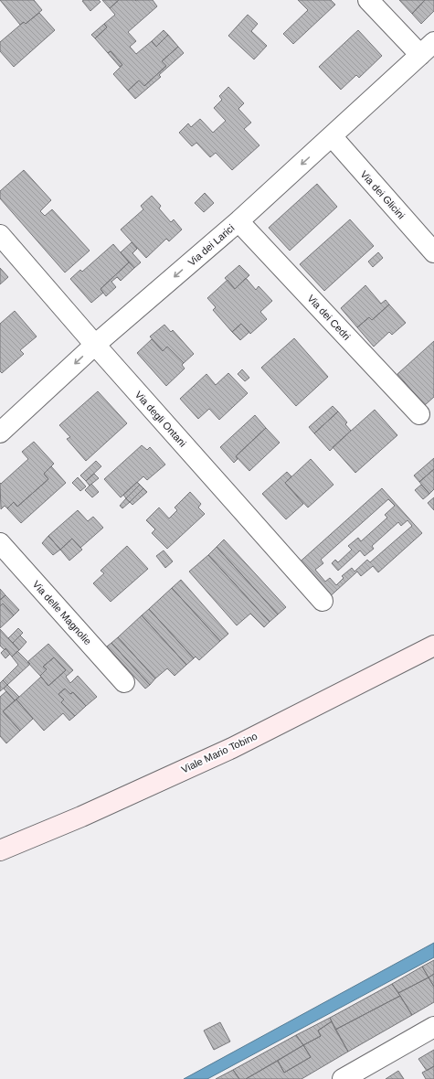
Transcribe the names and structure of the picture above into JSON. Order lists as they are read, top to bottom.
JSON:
{
  "streets": {
    "main road": ["Viale Mario Tobino"],
    "street": [
      "Via dei Glicini",
      "Via dei Larici",
      "Via dei Cedri",
      "Via degli Ontani",
      "Via delle Magnolie"
    ]
  },
  "crossings": [
    ["Via dei Glicini", "Via dei Larici"],
    ["Via dei Larici", "Via dei Cedri"],
    ["Via dei Larici", "Via degli Ontani"]
  ],
  "one_way": ["Via dei Larici"]
}
